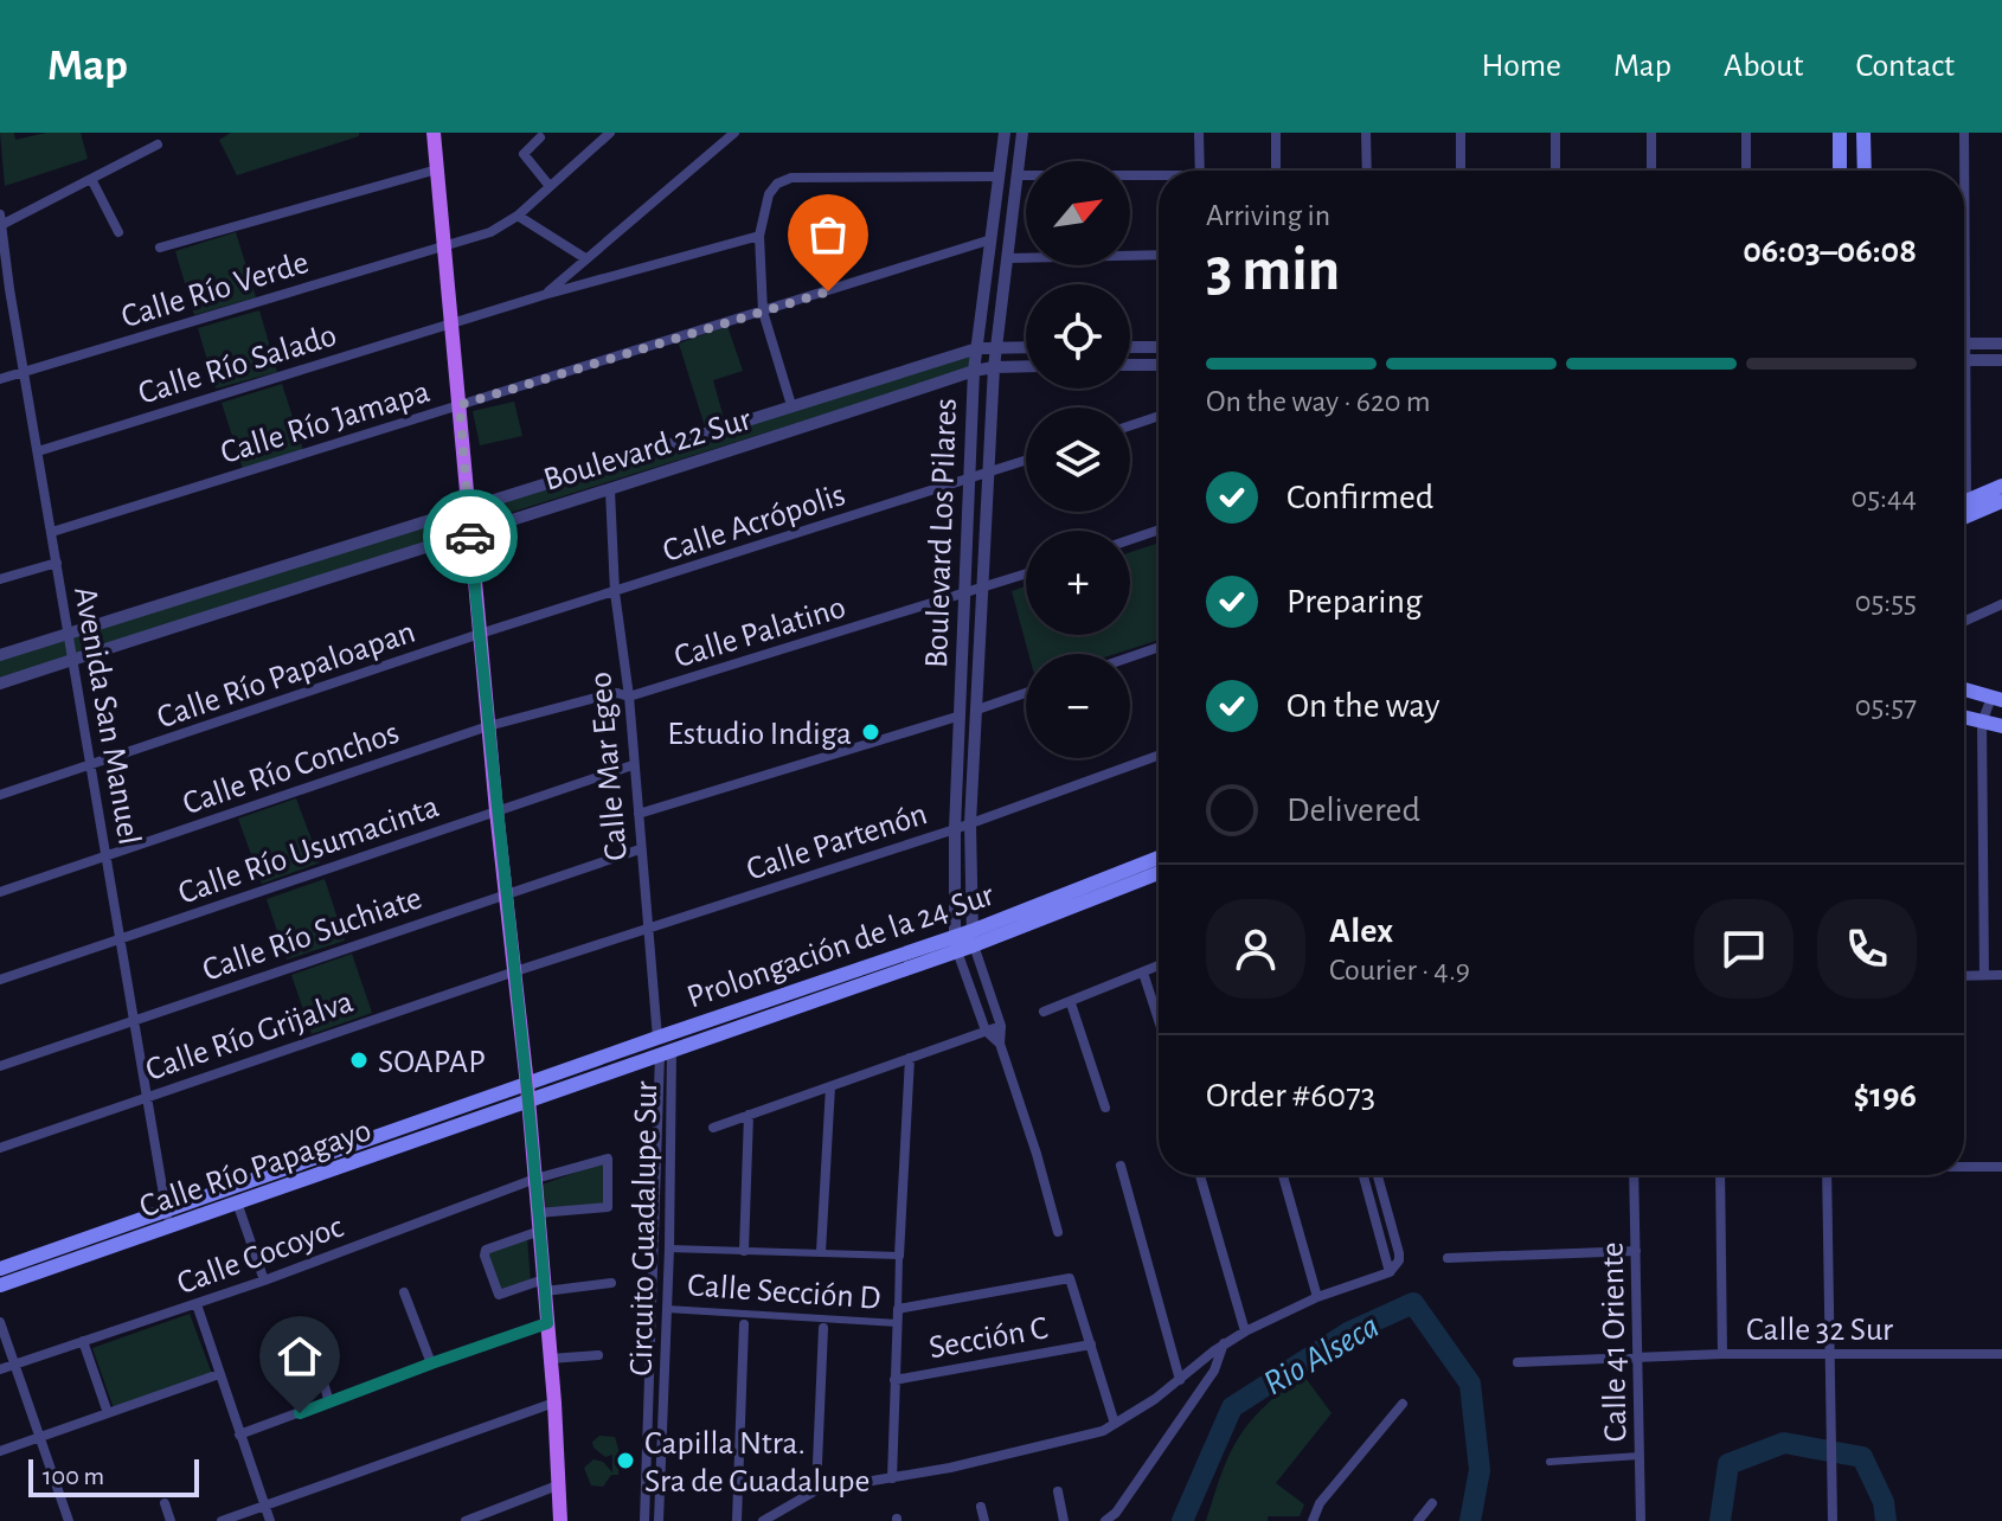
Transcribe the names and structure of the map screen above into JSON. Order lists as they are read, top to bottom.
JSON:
{
  "streets": {
    "main road": ["Prolongación de la 24 Sur", "Calle Río Papagayo"],
    "street": [
      "Calle Río Verde",
      "Calle Río Salado",
      "Calle Río Jamapa",
      "Boulevard 22 Sur",
      "Calle Acrópolis",
      "Boulevard Los Pilares",
      "Calle Palatino",
      "Calle Río Papaloapan",
      "Avenida San Manuel",
      "Calle Río Conchos",
      "Calle Mar Egeo",
      "Calle Partenón",
      "Calle Río Usumacinta",
      "Calle Río Suchiate",
      "Calle Río Grijalva",
      "Circuito Guadalupe Sur",
      "Calle Cocoyoc",
      "Calle Sección D",
      "Calle 32 Sur",
      "Sección C",
      "Calle 41 Oriente"
    ]
  },
  "crossings": [
    ["Calle Río Verde", "Avenida San Manuel"],
    ["Calle Río Salado", "Avenida San Manuel"],
    ["Calle Río Jamapa", "Boulevard Los Pilares"],
    ["Calle Río Jamapa", "Avenida San Manuel"],
    ["Boulevard 22 Sur", "Boulevard Los Pilares"],
    ["Boulevard 22 Sur", "Avenida San Manuel"],
    ["Boulevard 22 Sur", "Calle Mar Egeo"],
    ["Calle Acrópolis", "Boulevard Los Pilares"],
    ["Calle Acrópolis", "Calle Río Papaloapan"],
    ["Calle Acrópolis", "Calle Mar Egeo"],
    ["Boulevard Los Pilares", "Calle Palatino"],
    ["Boulevard Los Pilares", "Calle Partenón"],
    ["Boulevard Los Pilares", "Prolongación de la 24 Sur"],
    ["Calle Palatino", "Calle Río Conchos"],
    ["Calle Palatino", "Calle Mar Egeo"],
    ["Calle Río Papaloapan", "Avenida San Manuel"],
    ["Avenida San Manuel", "Calle Río Conchos"],
    ["Avenida San Manuel", "Calle Río Usumacinta"],
    ["Avenida San Manuel", "Calle Río Suchiate"],
    ["Avenida San Manuel", "Calle Río Grijalva"],
    ["Avenida San Manuel", "Calle Río Papagayo"],
    ["Calle Mar Egeo", "Calle Partenón"],
    ["Calle Mar Egeo", "Calle Río Usumacinta"],
    ["Calle Mar Egeo", "Calle Río Suchiate"],
    ["Calle Mar Egeo", "Prolongación de la 24 Sur"],
    ["Calle Partenón", "Calle Río Grijalva"],
    ["Prolongación de la 24 Sur", "Calle Río Papagayo"],
    ["Prolongación de la 24 Sur", "Circuito Guadalupe Sur"],
    ["Circuito Guadalupe Sur", "Calle Sección D"],
    ["Calle 32 Sur", "Calle 41 Oriente"]
  ],
  "water": ["Rio Alseca"],
  "places": ["Estudio Indiga", "SOAPAP", "Capilla Ntra. Sra de Guadalupe"],
  "scale_bar": "100 m",
  "north": "top right",
  "page": {
    "header": "Map",
    "nav": [
      "Home",
      "Map",
      "About",
      "Contact"
    ],
    "map_buttons": ["+", "−"],
    "heading": ["3 min", "Arriving in", "06:03–06:08"],
    "panel": [
      "Alex",
      "Courier · 4.9",
      "Order #6073",
      "$196"
    ],
    "bar": "On the way · 620 m",
    "list": [
      ["Confirmed", "05:44"],
      ["Preparing", "05:55"],
      ["On the way", "05:57"],
      "Delivered"
    ],
    "scale": "100 m"
  }
}
